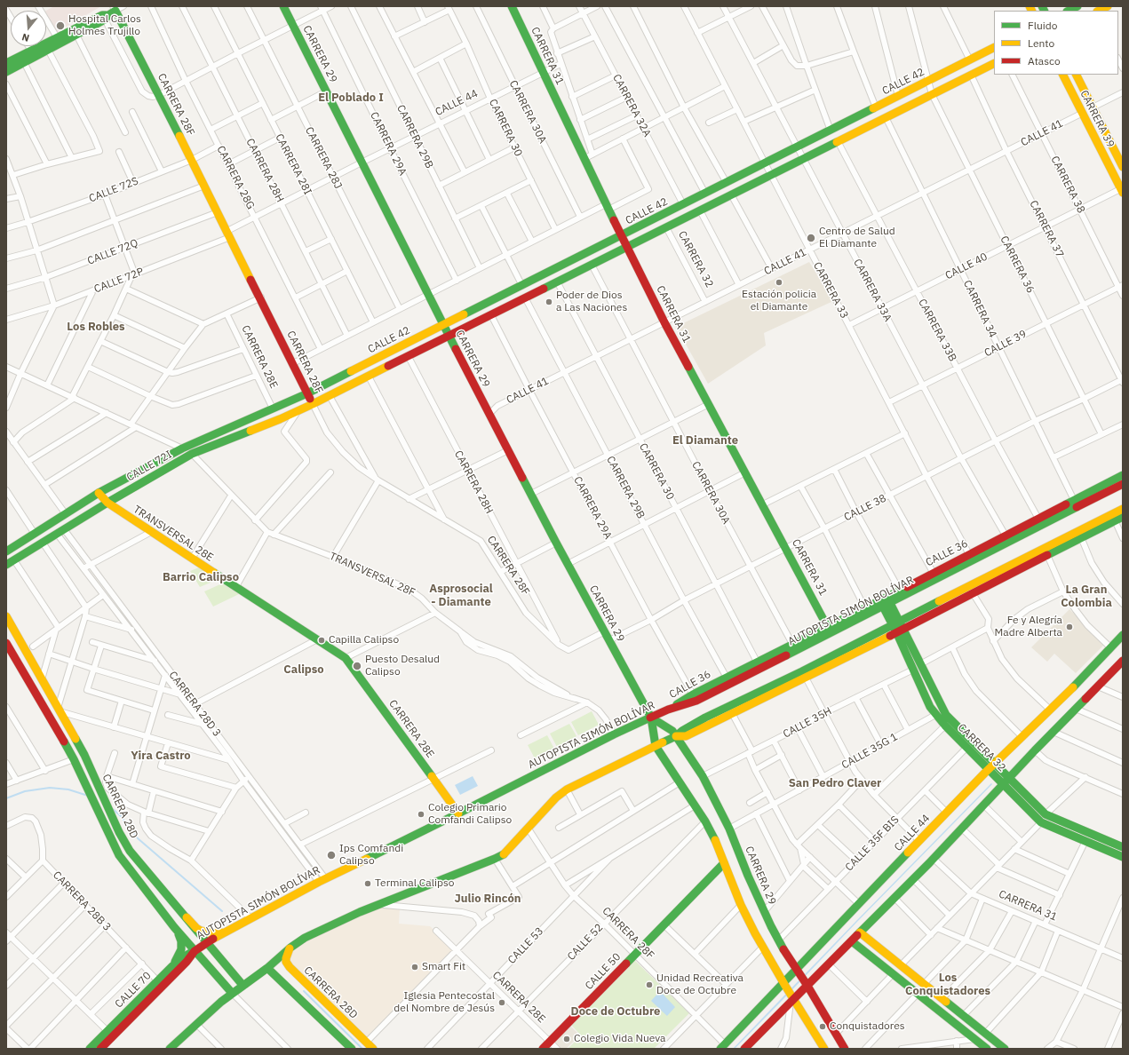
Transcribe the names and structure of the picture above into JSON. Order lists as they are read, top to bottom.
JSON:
{
  "streets": {
    "main road": [
      "CARRERA 29",
      "CARRERA 31",
      "CALLE 42",
      "CALLE 44",
      "CARRERA 28F",
      "CARRERA 39",
      "CARRERA 32",
      "CARRERA 28E",
      "CALLE 72I",
      "TRANSVERSAL 28E",
      "CALLE 36",
      "AUTOPISTA SIMÓN BOLÍVAR",
      "CARRERA 28D",
      "CALLE 50",
      "CALLE 70"
    ],
    "street": [
      "CARRERA 32A",
      "CARRERA 30A",
      "CARRERA 30",
      "CALLE 41",
      "CARRERA 29B",
      "CARRERA 29A",
      "CARRERA 28J",
      "CARRERA 28I",
      "CARRERA 28H",
      "CARRERA 28G",
      "CARRERA 38",
      "CALLE 72S",
      "CARRERA 37",
      "CALLE 72Q",
      "CARRERA 36",
      "CALLE 40",
      "CALLE 72P",
      "CARRERA 33",
      "CARRERA 33A",
      "CARRERA 34",
      "CARRERA 33B",
      "CALLE 39",
      "CALLE 38",
      "TRANSVERSAL 28F",
      "CARRERA 28D 3",
      "CALLE 35H",
      "CALLE 35G 1",
      "CALLE 35F BIS",
      "CARRERA 28B 3",
      "CALLE 52",
      "CALLE 53"
    ]
  },
  "crossings": [
    ["CARRERA 29", "CALLE 42"],
    ["CARRERA 29", "CALLE 44"],
    ["CARRERA 29", "CARRERA 28F"],
    ["CARRERA 29", "CALLE 41"],
    ["CARRERA 29", "CALLE 72P"],
    ["CARRERA 29", "CALLE 38"],
    ["CARRERA 29", "AUTOPISTA SIMÓN BOLÍVAR"],
    ["CARRERA 29", "CALLE 35H"],
    ["CARRERA 29", "CALLE 35G 1"],
    ["CARRERA 29", "CALLE 35F BIS"],
    ["CARRERA 29", "CALLE 52"],
    ["CARRERA 29", "CALLE 50"],
    ["CARRERA 31", "CALLE 42"],
    ["CARRERA 31", "CALLE 44"],
    ["CARRERA 31", "CALLE 41"],
    ["CARRERA 31", "CALLE 38"],
    ["CARRERA 31", "CALLE 36"],
    ["CALLE 42", "CARRERA 28F"],
    ["CALLE 42", "CARRERA 32A"],
    ["CALLE 42", "CARRERA 36"],
    ["CALLE 42", "CARRERA 33"],
    ["CALLE 42", "CARRERA 33A"],
    ["CALLE 42", "CALLE 72I"],
    ["CALLE 44", "CARRERA 28F"],
    ["CALLE 44", "CARRERA 30A"],
    ["CALLE 44", "CARRERA 30"],
    ["CALLE 44", "CARRERA 29B"],
    ["CALLE 44", "CARRERA 29A"],
    ["CALLE 44", "CARRERA 32"],
    ["CALLE 44", "CALLE 72P"],
    ["CARRERA 28F", "CARRERA 28H"],
    ["CARRERA 28F", "CALLE 72S"],
    ["CARRERA 28F", "CALLE 72Q"],
    ["CARRERA 28F", "CALLE 72P"],
    ["CARRERA 28F", "CALLE 72I"],
    ["CARRERA 28F", "CALLE 52"],
    ["CARRERA 28F", "CALLE 53"],
    ["CARRERA 28F", "CALLE 50"],
    ["CARRERA 30A", "CALLE 41"],
    ["CARRERA 30A", "CALLE 38"],
    ["CARRERA 30A", "CALLE 36"],
    ["CARRERA 30A", "AUTOPISTA SIMÓN BOLÍVAR"],
    ["CARRERA 39", "CALLE 41"],
    ["CARRERA 39", "CALLE 40"],
    ["CARRERA 30", "CALLE 41"],
    ["CARRERA 30", "CALLE 38"],
    ["CARRERA 30", "CALLE 36"],
    ["CALLE 41", "CARRERA 29B"],
    ["CALLE 41", "CARRERA 29A"],
    ["CALLE 41", "CARRERA 38"],
    ["CALLE 41", "CARRERA 37"],
    ["CALLE 41", "CARRERA 32"],
    ["CALLE 41", "CARRERA 36"],
    ["CALLE 41", "CARRERA 33"],
    ["CALLE 41", "CARRERA 33A"],
    ["CALLE 41", "CARRERA 34"],
    ["CALLE 41", "CARRERA 33B"],
    ["CARRERA 29B", "CALLE 38"],
    ["CARRERA 29B", "CALLE 36"],
    ["CARRERA 29A", "CALLE 38"],
    ["CARRERA 29A", "CALLE 36"],
    ["CARRERA 29A", "AUTOPISTA SIMÓN BOLÍVAR"],
    ["CARRERA 28J", "CALLE 72P"],
    ["CARRERA 28I", "CALLE 72P"],
    ["CARRERA 28H", "CALLE 72P"],
    ["CARRERA 28G", "CALLE 72S"],
    ["CARRERA 28G", "CALLE 72P"],
    ["CARRERA 38", "CALLE 40"],
    ["CARRERA 38", "CALLE 39"],
    ["CARRERA 37", "CALLE 40"],
    ["CARRERA 37", "CALLE 39"],
    ["CARRERA 37", "CALLE 38"],
    ["CARRERA 32", "CALLE 36"],
    ["CARRERA 32", "AUTOPISTA SIMÓN BOLÍVAR"],
    ["CARRERA 32", "CALLE 35H"],
    ["CARRERA 32", "CALLE 35G 1"],
    ["CARRERA 32", "CALLE 35F BIS"],
    ["CARRERA 36", "CALLE 40"],
    ["CARRERA 36", "CALLE 39"],
    ["CARRERA 36", "CALLE 38"],
    ["CALLE 40", "CARRERA 33"],
    ["CALLE 40", "CARRERA 33A"],
    ["CALLE 40", "CARRERA 34"],
    ["CALLE 40", "CARRERA 33B"],
    ["CARRERA 33", "CALLE 39"],
    ["CARRERA 33", "CALLE 38"],
    ["CARRERA 33", "CALLE 36"],
    ["CARRERA 33A", "CALLE 39"],
    ["CARRERA 33A", "CALLE 38"],
    ["CARRERA 33A", "CALLE 36"],
    ["CARRERA 34", "CALLE 39"],
    ["CARRERA 34", "CALLE 38"],
    ["CARRERA 34", "CALLE 36"],
    ["CARRERA 33B", "CALLE 39"],
    ["CARRERA 33B", "CALLE 38"],
    ["CARRERA 33B", "CALLE 36"],
    ["CARRERA 28E", "CALLE 72I"],
    ["CARRERA 28E", "TRANSVERSAL 28E"],
    ["CARRERA 28E", "AUTOPISTA SIMÓN BOLÍVAR"],
    ["CARRERA 28E", "CALLE 52"],
    ["CARRERA 28E", "CALLE 53"],
    ["CARRERA 28E", "CALLE 50"],
    ["CALLE 72I", "TRANSVERSAL 28E"],
    ["CALLE 72I", "TRANSVERSAL 28F"],
    ["CALLE 72I", "CARRERA 28D 3"],
    ["CALLE 36", "AUTOPISTA SIMÓN BOLÍVAR"],
    ["AUTOPISTA SIMÓN BOLÍVAR", "CARRERA 28D 3"],
    ["AUTOPISTA SIMÓN BOLÍVAR", "CARRERA 28D"],
    ["AUTOPISTA SIMÓN BOLÍVAR", "CALLE 70"],
    ["CARRERA 28D", "CALLE 70"],
    ["CARRERA 28B 3", "CALLE 70"]
  ],
  "districts": [
    "El Poblado I",
    "Los Robles",
    "El Diamante",
    "Barrio Calipso",
    "Asprosocial - Diamante",
    "La Gran Colombia",
    "Calipso",
    "Yira Castro",
    "San Pedro Claver",
    "Julio Rincón",
    "Los Conquistadores",
    "Doce de Octubre"
  ],
  "places": [
    "Hospital Carlos Holmes Trujillo",
    "Centro de Salud El Diamante",
    "Estación policia el Diamante",
    "Poder de Dios a Las Naciones",
    "Fe y Alegría Madre Alberta",
    "Capilla Calipso",
    "Puesto Desalud Calipso",
    "Colegio Primario Comfandi Calipso",
    "Ips Comfandi Calipso",
    "Terminal Calipso",
    "Smart Fit",
    "Unidad Recreativa Doce de Octubre",
    "Iglesia Pentecostal del Nombre de Jesús",
    "Conquistadores",
    "Colegio Vida Nueva"
  ],
  "legend": ["Fluido", "Lento", "Atasco"],
  "north": "bottom"
}
